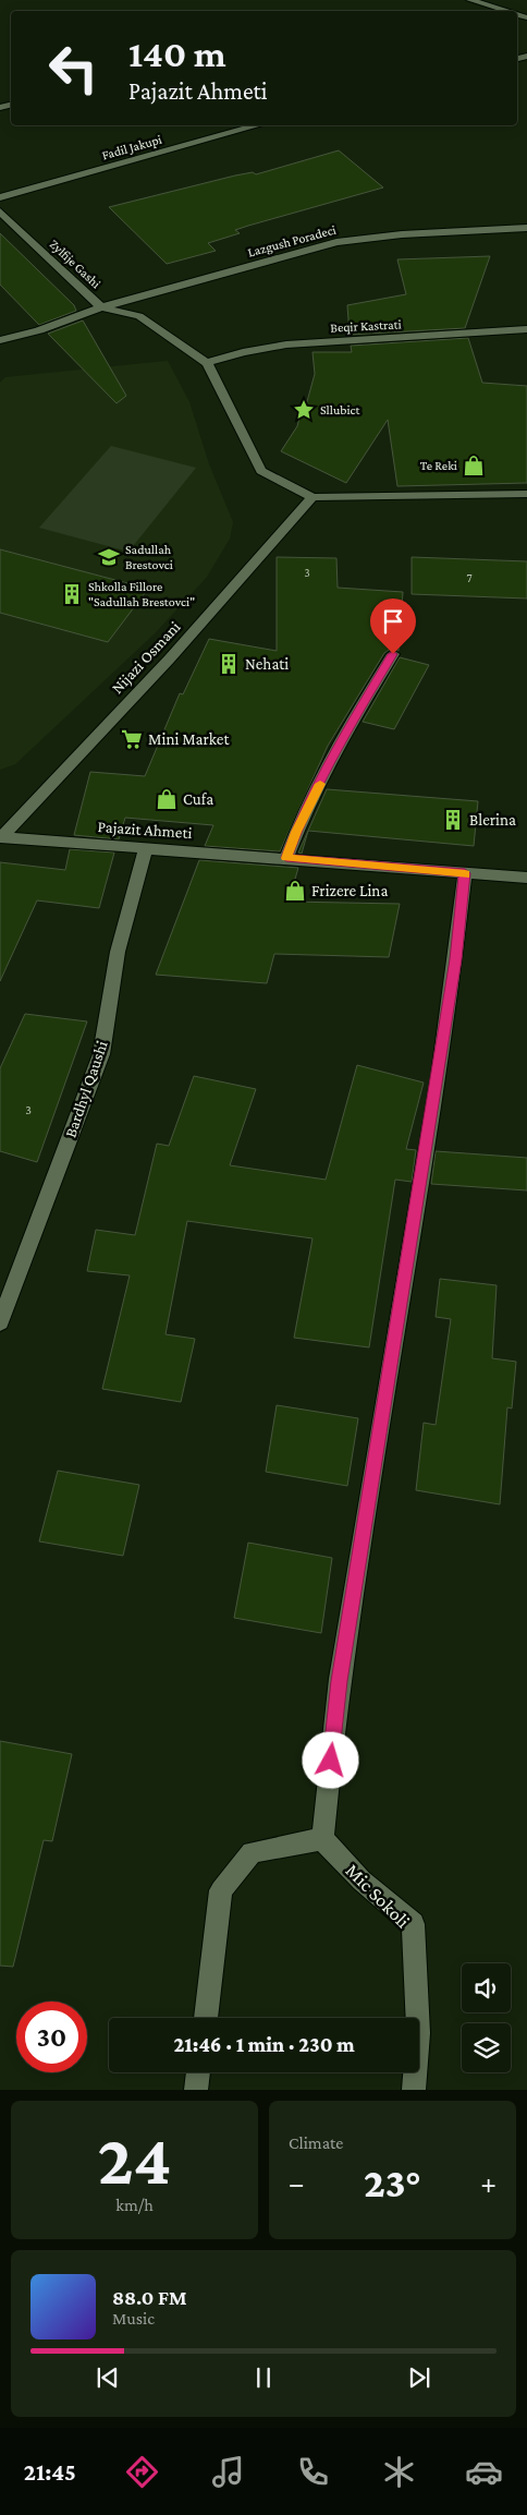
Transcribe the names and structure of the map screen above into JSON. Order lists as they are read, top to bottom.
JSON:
{
  "streets": {
    "street": [
      "Fadil Jakupi",
      "Lazgush Poradeci",
      "Zylfije Gashi",
      "Beqir Kastrati",
      "Nijazi Osmani",
      "Pajazit Ahmeti",
      "Bardhyl Qaushi",
      "Mic Sokoli"
    ]
  },
  "crossings": [
    ["Lazgush Poradeci", "Zylfije Gashi"],
    ["Nijazi Osmani", "Pajazit Ahmeti"],
    ["Pajazit Ahmeti", "Bardhyl Qaushi"]
  ],
  "places": {
    "place": ["Sllubict"],
    "shop": ["Te Reki", "Cufa", "Frizere Lina"],
    "school or university": ["Sadullah Brestovci"],
    "building": ["Shkolla Fillore \"Sadullah Brestovci\"", "Nehati", "Blerina"],
    "supermarket": ["Mini Market"]
  },
  "house_numbers": ["3", "7", "3"],
  "page": {
    "turn": ["140 m", "Pajazit Ahmeti"],
    "limit": "30",
    "trip": "21:46 · 1 min · 230 m",
    "tile": [
      ["24", "km/h"],
      "Climate"
    ],
    "heat": ["−", "23°", "+"],
    "song": ["88.0 FM", "Music"],
    "tabs": "21:45"
  }
}
